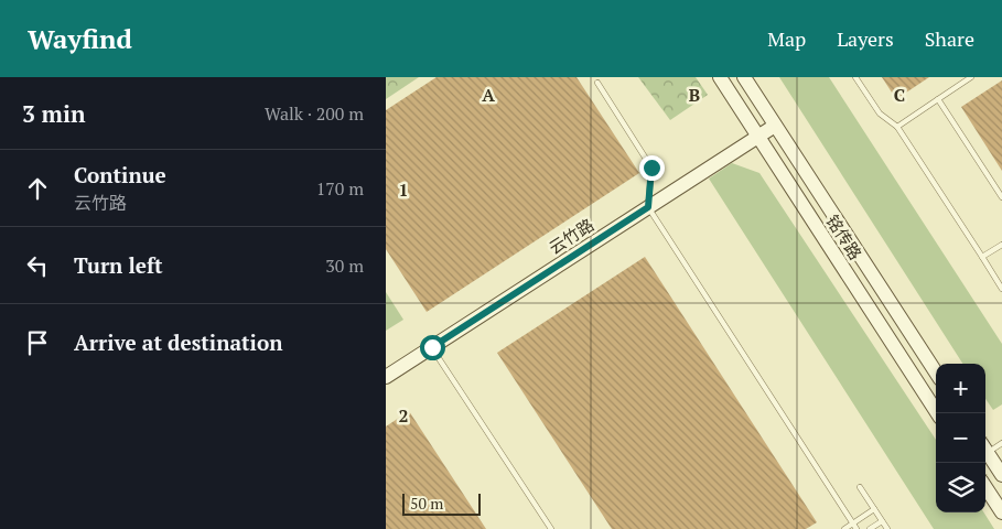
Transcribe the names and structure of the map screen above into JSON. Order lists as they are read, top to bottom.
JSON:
{
  "streets": {
    "main road": ["云竹路", "铭传路"]
  },
  "crossings": [
    ["云竹路", "铭传路"]
  ],
  "scale_bar": "50 m",
  "page": {
    "header": "Wayfind",
    "nav": ["Map", "Layers", "Share"],
    "heading": ["3 min", "Walk · 200 m"],
    "list": [
      ["Continue", "云竹路", "170 m"],
      ["Turn left", "30 m"],
      "Arrive at destination"
    ],
    "map_buttons": ["+", "−"],
    "scale": "50 m"
  },
  "grid": {
    "columns": ["A", "B", "C"],
    "rows": ["1", "2"]
  }
}
